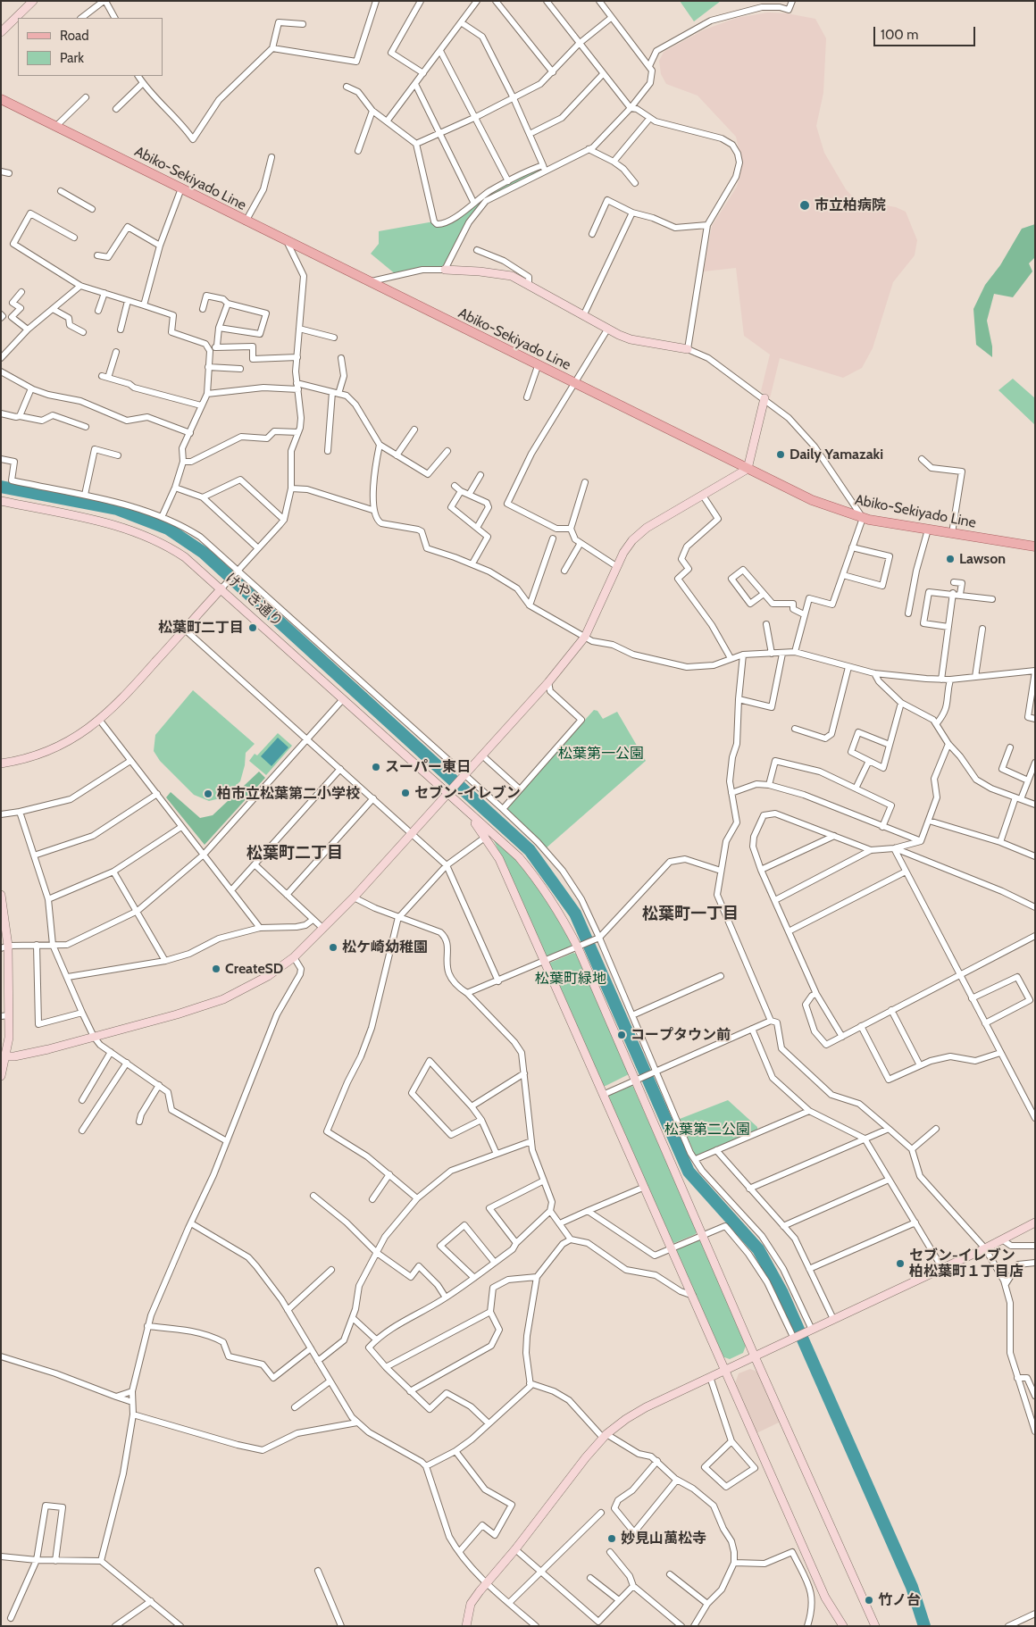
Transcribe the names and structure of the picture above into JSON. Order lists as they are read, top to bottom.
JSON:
{
  "streets": {
    "main road": ["Abiko-Sekiyado Line"],
    "street": ["けやき通り"]
  },
  "districts": ["松葉町二丁目", "松葉町一丁目"],
  "parks": ["松葉第一公園", "松葉町緑地", "松葉第二公園"],
  "places": [
    "市立柏病院",
    "Daily Yamazaki",
    "Lawson",
    "松葉町二丁目",
    "スーパー東日",
    "セブン-イレブン",
    "柏市立松葉第二小学校",
    "松ケ崎幼稚園",
    "CreateSD",
    "コープタウン前",
    "セブン-イレブン 柏松葉町１丁目店",
    "妙見山萬松寺",
    "竹ノ台"
  ],
  "legend": ["Road", "Park"],
  "scale_bar": "100 m"
}
